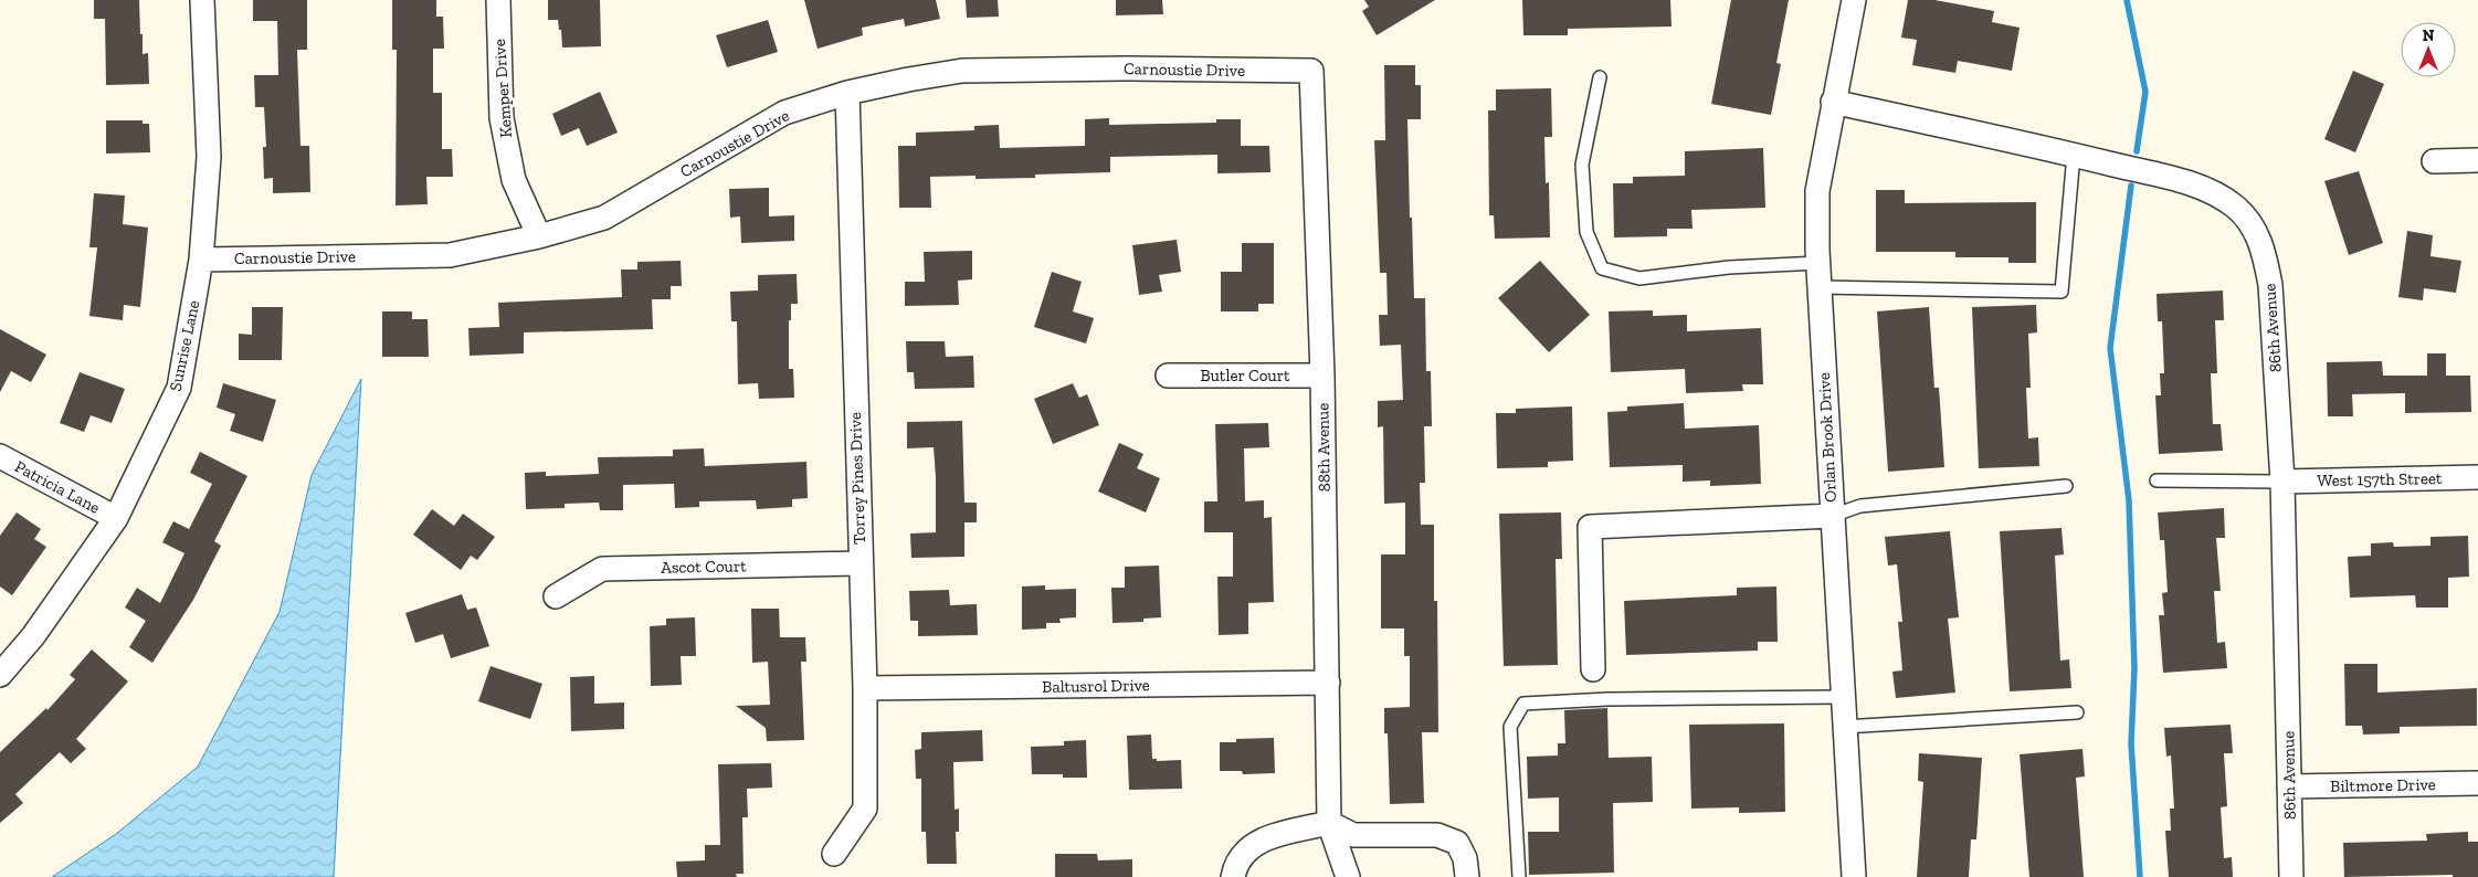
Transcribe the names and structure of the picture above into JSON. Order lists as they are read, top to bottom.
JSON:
{
  "streets": {
    "street": [
      "Carnoustie Drive",
      "Kemper Drive",
      "86th Avenue",
      "Sunrise Lane",
      "Butler Court",
      "Orlan Brook Drive",
      "88th Avenue",
      "Torrey Pines Drive",
      "West 157th Street",
      "Patricia Lane",
      "Ascot Court",
      "Baltusrol Drive",
      "Biltmore Drive"
    ]
  },
  "crossings": [
    ["Carnoustie Drive", "Kemper Drive"],
    ["Carnoustie Drive", "Sunrise Lane"],
    ["Carnoustie Drive", "88th Avenue"],
    ["Carnoustie Drive", "Torrey Pines Drive"],
    ["86th Avenue", "Orlan Brook Drive"],
    ["86th Avenue", "West 157th Street"],
    ["86th Avenue", "Biltmore Drive"],
    ["Sunrise Lane", "Patricia Lane"],
    ["Butler Court", "88th Avenue"],
    ["88th Avenue", "Baltusrol Drive"],
    ["Torrey Pines Drive", "Ascot Court"],
    ["Torrey Pines Drive", "Baltusrol Drive"]
  ],
  "north": "top"
}
